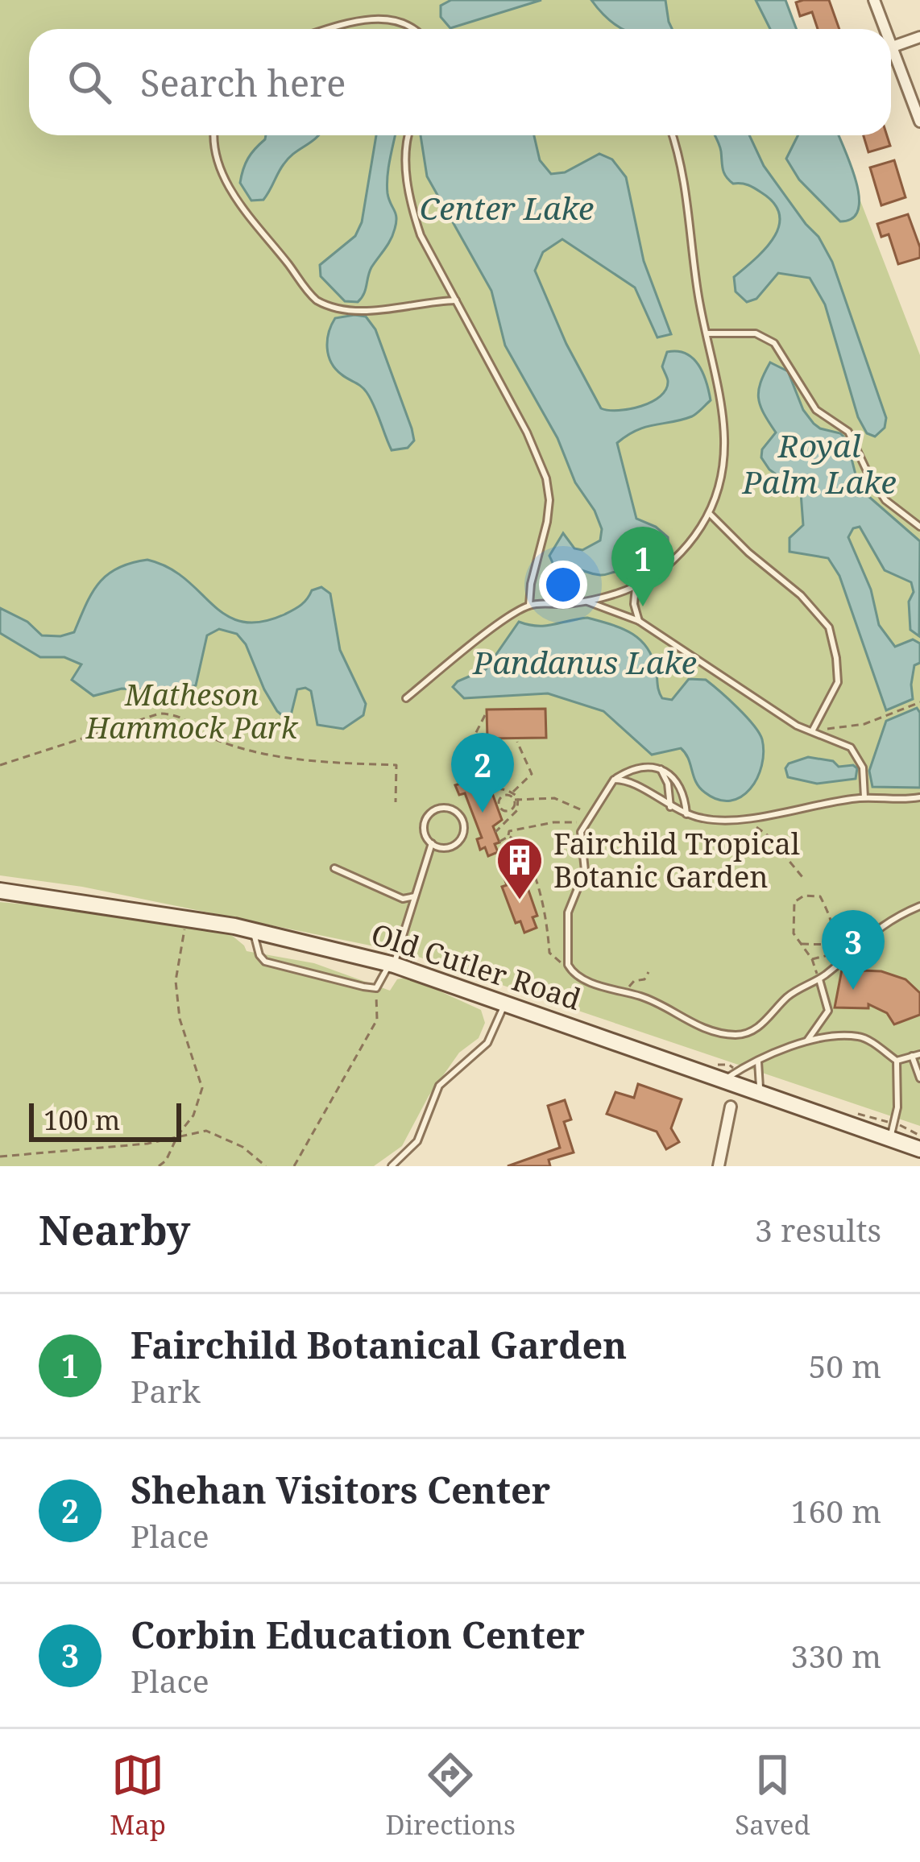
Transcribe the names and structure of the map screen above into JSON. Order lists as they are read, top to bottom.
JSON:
{
  "streets": {
    "main road": ["Old Cutler Road"]
  },
  "water": ["Center Lake", "Royal Palm Lake", "Pandanus Lake"],
  "parks": ["Matheson Hammock Park"],
  "places": {
    "building": ["Fairchild Tropical Botanic Garden"]
  },
  "scale_bar": "100 m",
  "page": {
    "search": "Search here",
    "pins": ["1", "2", "3"],
    "scale": "100 m",
    "heading": ["Nearby", "3 results"],
    "list": [
      {
        "mark": "1",
        "name": "Fairchild Botanical Garden",
        "note": "Park",
        "value": "50 m"
      },
      {
        "mark": "2",
        "name": "Shehan Visitors Center",
        "note": "Place",
        "value": "160 m"
      },
      {
        "mark": "3",
        "name": "Corbin Education Center",
        "note": "Place",
        "value": "330 m"
      }
    ],
    "nav": ["Map", "Directions", "Saved"]
  }
}
